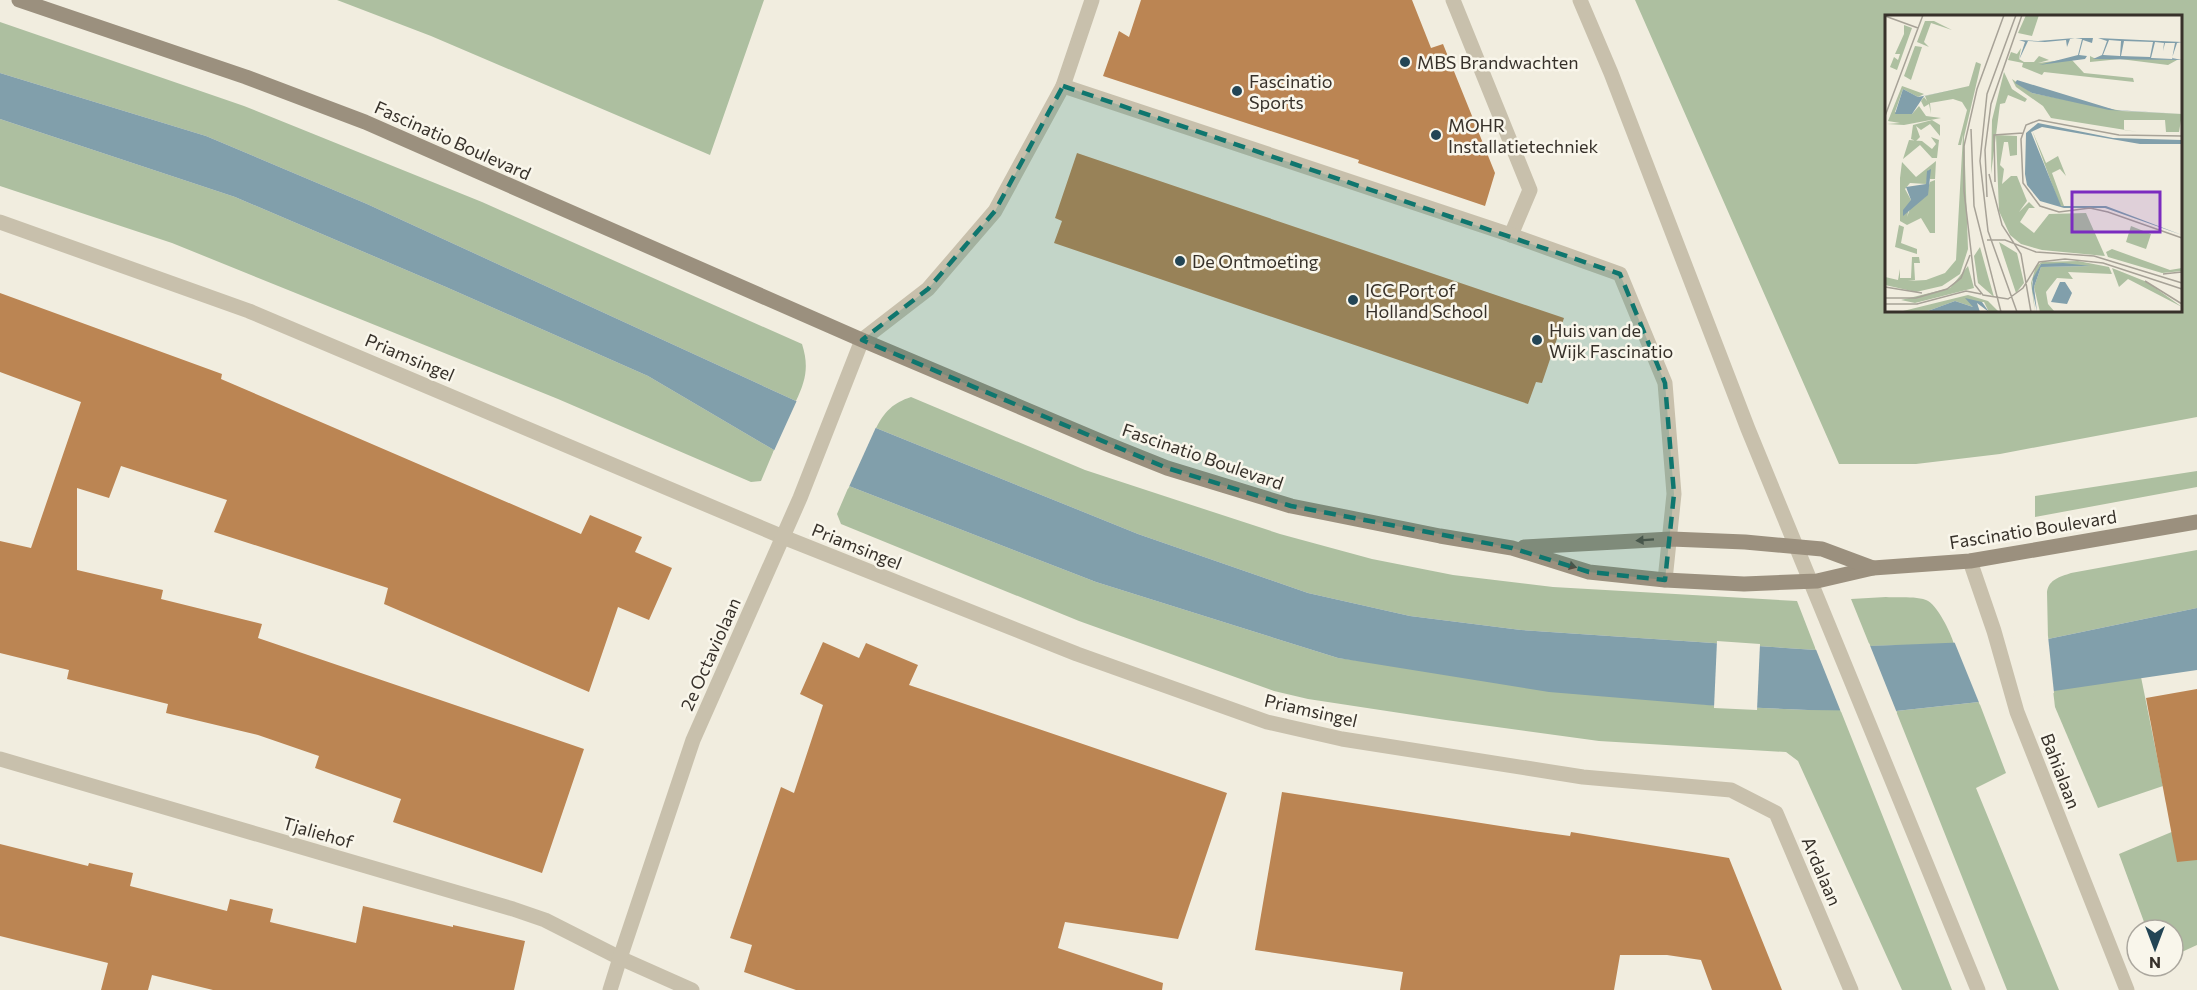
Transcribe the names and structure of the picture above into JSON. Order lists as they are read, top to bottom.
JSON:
{
  "streets": {
    "street": [
      "Fascinatio Boulevard",
      "Priamsingel",
      "2e Octaviolaan",
      "Bahialaan",
      "Tjaliehof",
      "Ardalaan"
    ]
  },
  "crossings": [
    ["Fascinatio Boulevard", "2e Octaviolaan"],
    ["Fascinatio Boulevard", "Bahialaan"],
    ["Priamsingel", "2e Octaviolaan"],
    ["Priamsingel", "Ardalaan"],
    ["2e Octaviolaan", "Tjaliehof"]
  ],
  "places": [
    "MBS Brandwachten",
    "Fascinatio Sports",
    "MOHR Installatietechniek",
    "De Ontmoeting",
    "ICC Port of Holland School",
    "Huis van de Wijk Fascinatio"
  ],
  "north": "bottom"
}
